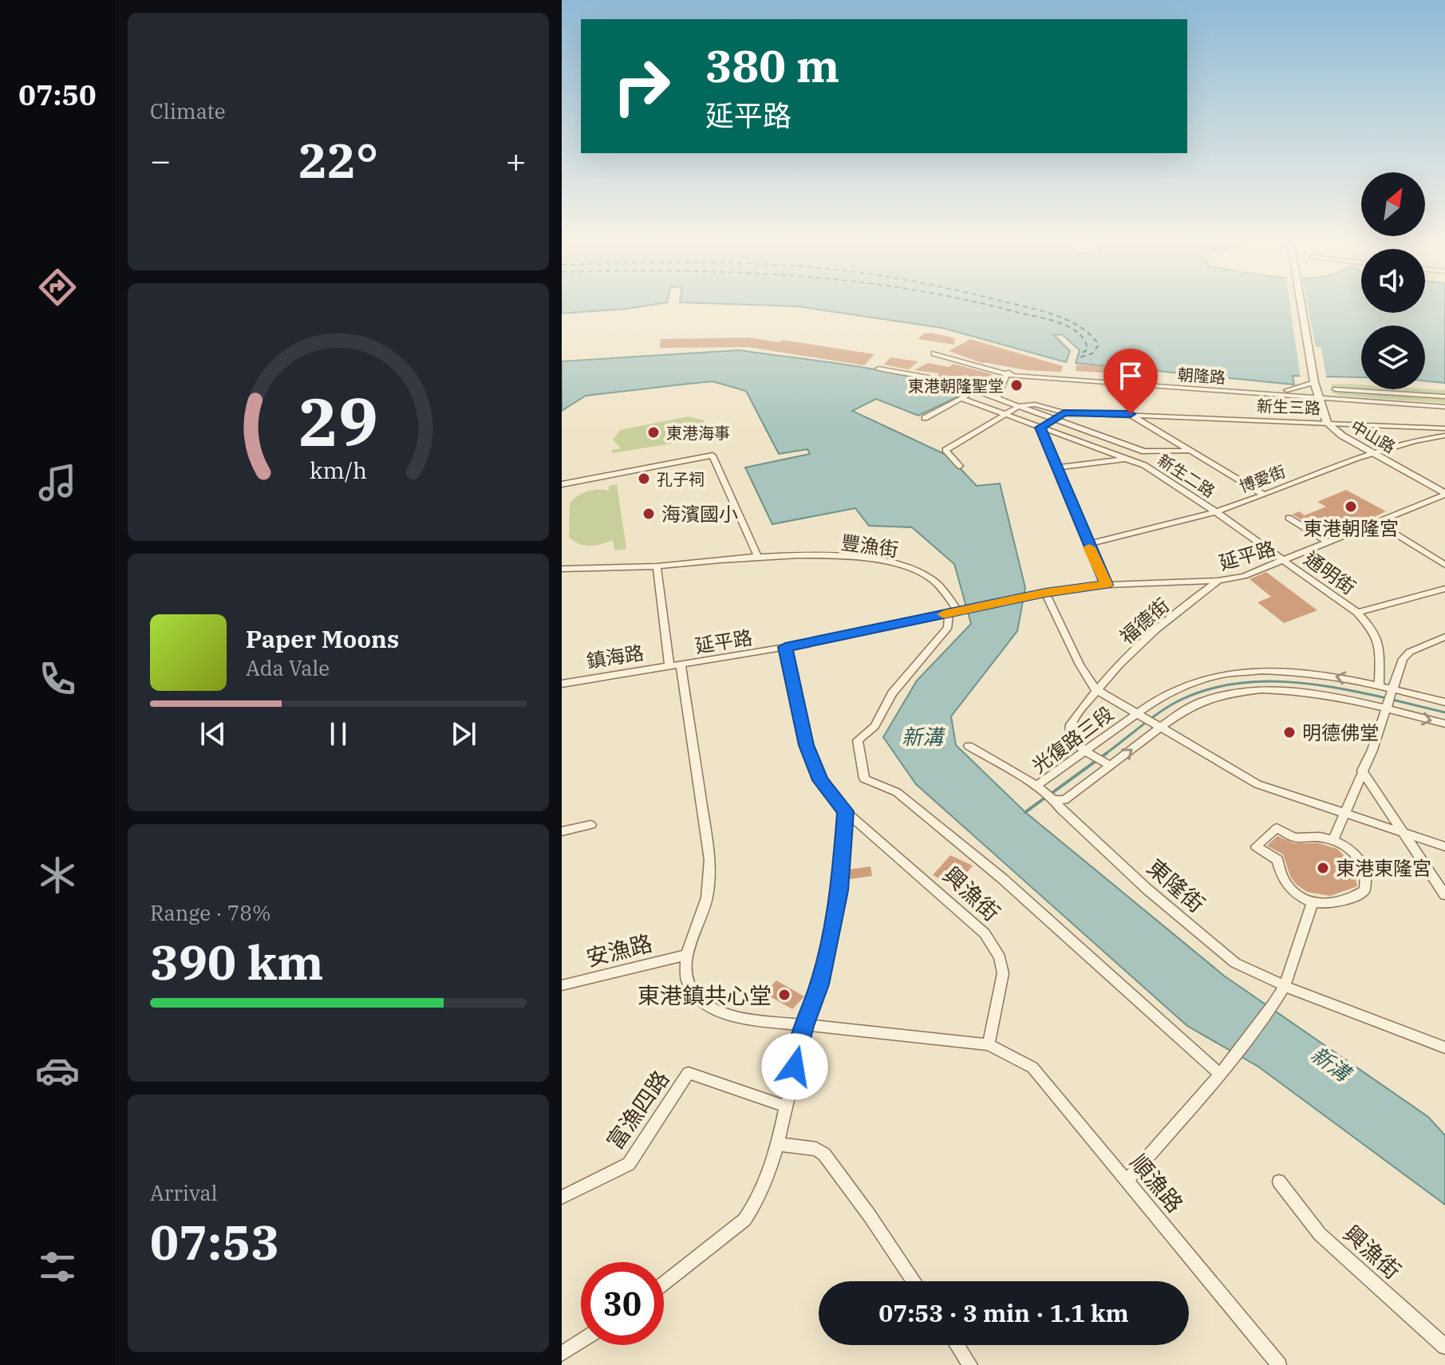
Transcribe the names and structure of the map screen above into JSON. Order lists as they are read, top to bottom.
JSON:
{
  "streets": {
    "street": [
      "朝隆路",
      "新生三路",
      "中山路",
      "新生二路",
      "博愛街",
      "豐漁街",
      "延平路",
      "通明街",
      "福德街",
      "鎮海路",
      "光復路三段",
      "東隆街",
      "興漁街",
      "安漁路",
      "富漁四路",
      "順漁路"
    ]
  },
  "crossings": [
    ["朝隆路", "中山路"],
    ["新生三路", "中山路"],
    ["中山路", "博愛街"],
    ["中山路", "延平路"],
    ["新生二路", "博愛街"],
    ["新生二路", "通明街"],
    ["博愛街", "通明街"],
    ["豐漁街", "延平路"],
    ["豐漁街", "鎮海路"],
    ["延平路", "通明街"],
    ["延平路", "福德街"],
    ["延平路", "鎮海路"],
    ["延平路", "興漁街"],
    ["通明街", "光復路三段"],
    ["福德街", "光復路三段"],
    ["光復路三段", "東隆街"],
    ["興漁街", "順漁路"]
  ],
  "water": ["新溝"],
  "places": [
    "東港朝隆聖堂",
    "東港海事",
    "孔子祠",
    "東港朝隆宮",
    "海濱國小",
    "明德佛堂",
    "東港東隆宮",
    "東港鎮共心堂"
  ],
  "north": "top right",
  "page": {
    "tabs": "07:50",
    "tile": [
      "Climate",
      ["Range · 78%", "390 km"],
      ["Arrival", "07:53"]
    ],
    "turn": ["380 m", "延平路"],
    "heat": ["−", "22°", "+"],
    "song": ["Paper Moons", "Ada Vale"],
    "limit": "30",
    "trip": "07:53 · 3 min · 1.1 km",
    "gauge": ["29", "km/h"]
  }
}
